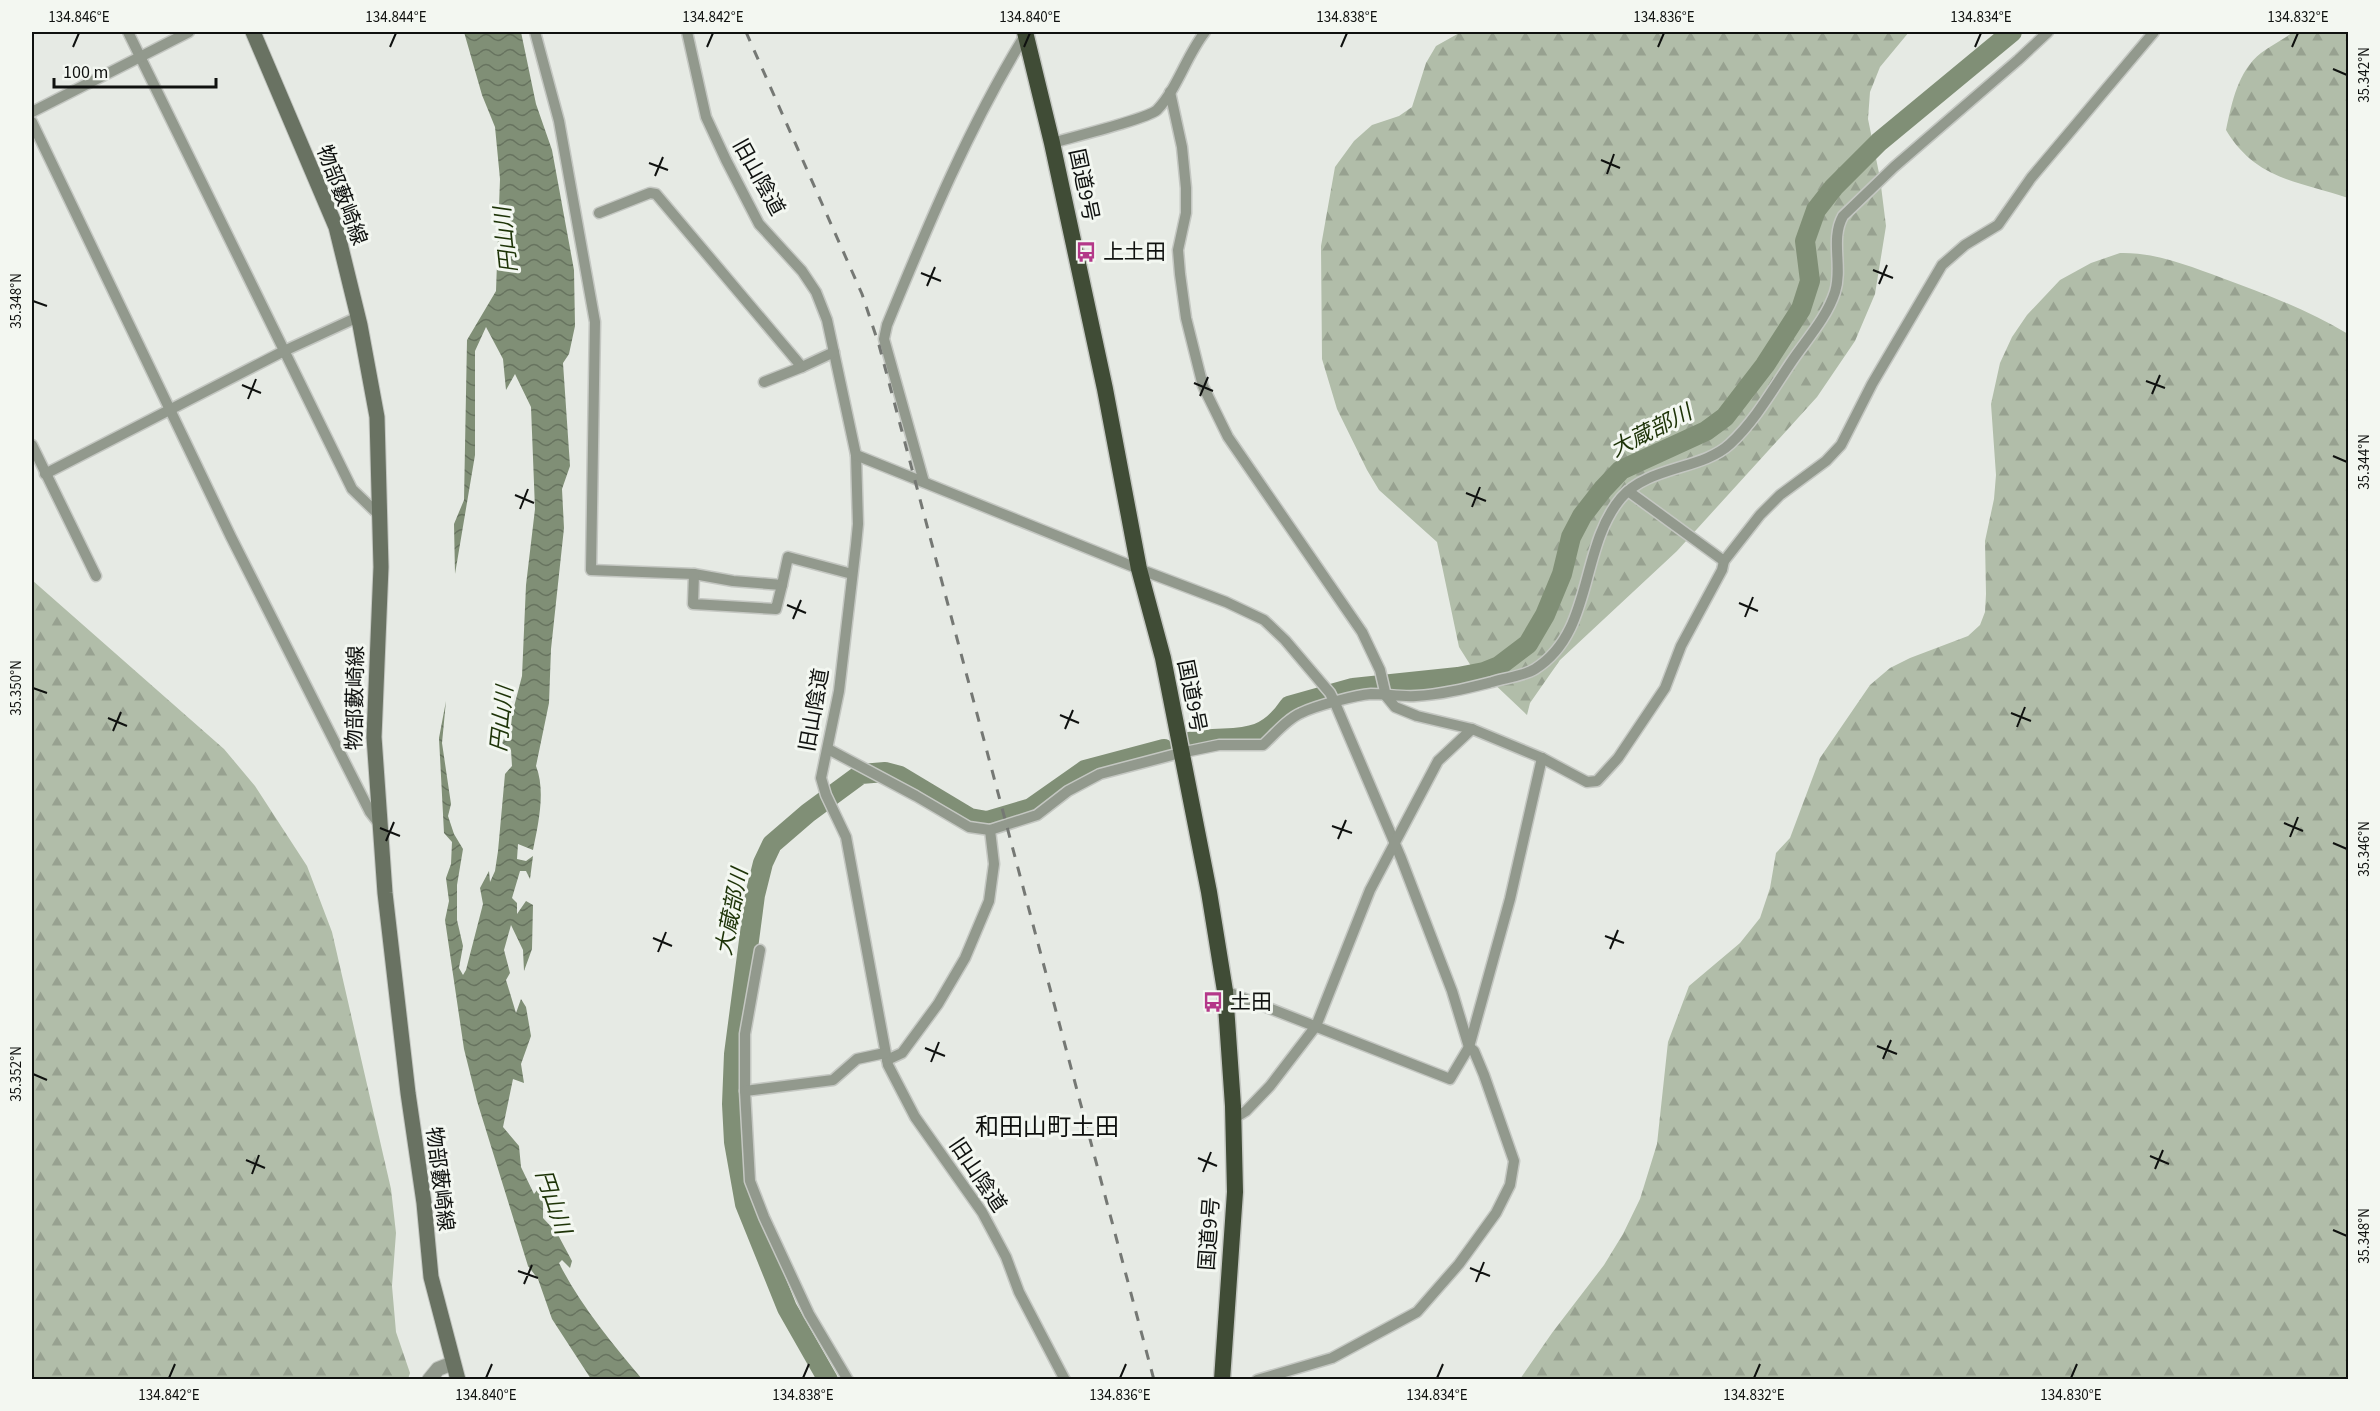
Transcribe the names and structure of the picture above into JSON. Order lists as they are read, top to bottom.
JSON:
{
  "streets": {
    "highway": ["国道9号"],
    "main road": ["物部藪崎線"],
    "street": ["旧山陰道"]
  },
  "districts": ["和田山町土田"],
  "water": ["円山川", "大蔵部川"],
  "places": {
    "bus stop": ["上土田", "土田"]
  },
  "scale_bar": "100 m",
  "coordinates": [
    "134.846°E",
    "134.844°E",
    "134.842°E",
    "134.840°E",
    "134.838°E",
    "134.836°E",
    "134.834°E",
    "134.832°E",
    "35.342°N",
    "35.348°N",
    "35.344°N",
    "35.350°N",
    "35.346°N",
    "35.352°N",
    "134.830°E"
  ]
}
